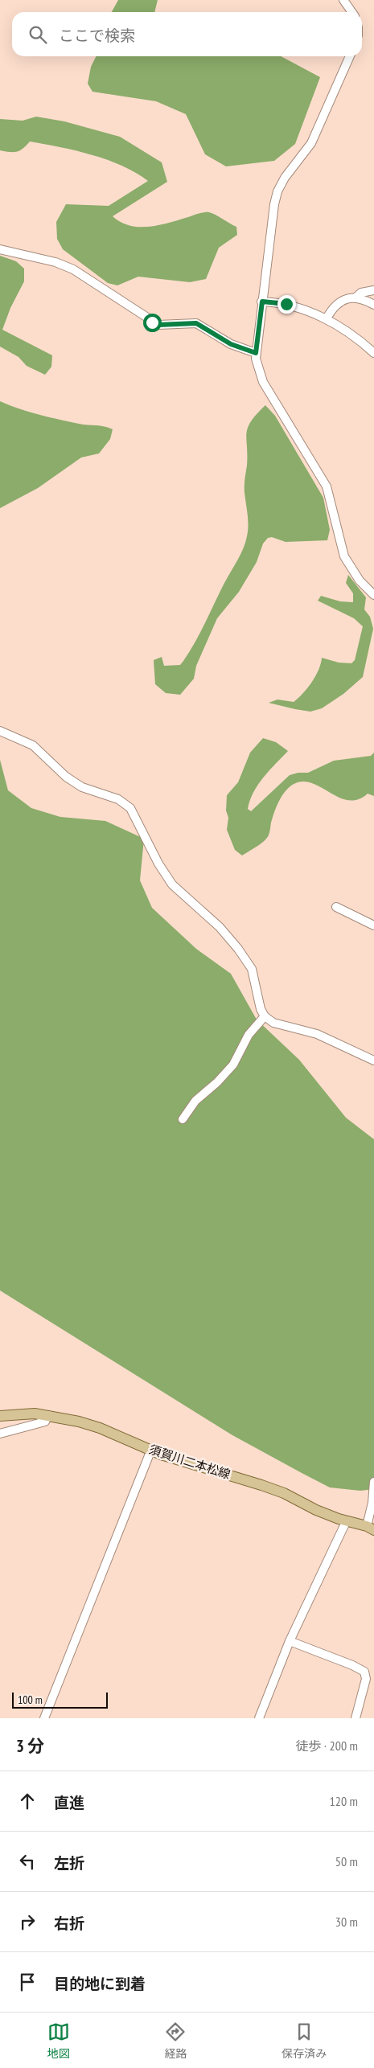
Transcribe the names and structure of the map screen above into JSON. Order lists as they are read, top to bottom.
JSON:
{
  "streets": {
    "main road": ["須賀川二本松線"]
  },
  "scale_bar": "100 m",
  "page": {
    "search": "ここで検索",
    "scale": "100 m",
    "heading": ["3 分", "徒歩 · 200 m"],
    "list": [
      ["直進", "120 m"],
      ["左折", "50 m"],
      ["右折", "30 m"],
      "目的地に到着"
    ],
    "nav": ["地図", "経路", "保存済み"]
  }
}
